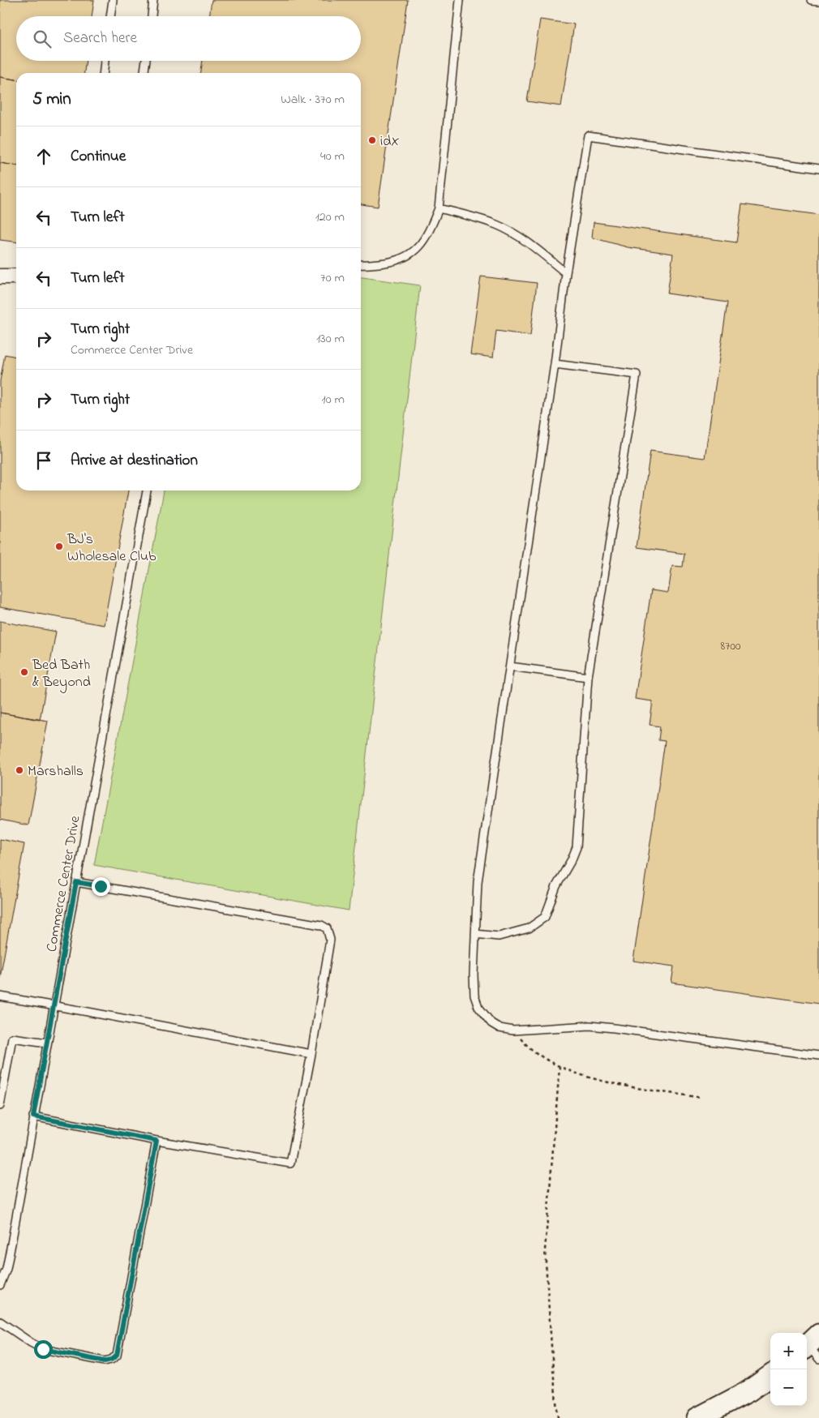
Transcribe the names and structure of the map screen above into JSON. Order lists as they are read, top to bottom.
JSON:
{
  "streets": {
    "lane": ["Commerce Center Drive"]
  },
  "places": [
    "idX",
    "BJ's Wholesale Club",
    "Bed Bath & Beyond",
    "Marshalls"
  ],
  "house_numbers": ["8700"],
  "page": {
    "search": "Search here",
    "heading": ["5 min", "Walk · 370 m"],
    "list": [
      ["Continue", "40 m"],
      ["Turn left", "120 m"],
      ["Turn left", "70 m"],
      ["Turn right", "Commerce Center Drive", "130 m"],
      ["Turn right", "10 m"],
      "Arrive at destination"
    ],
    "map_buttons": ["+", "−"]
  }
}
